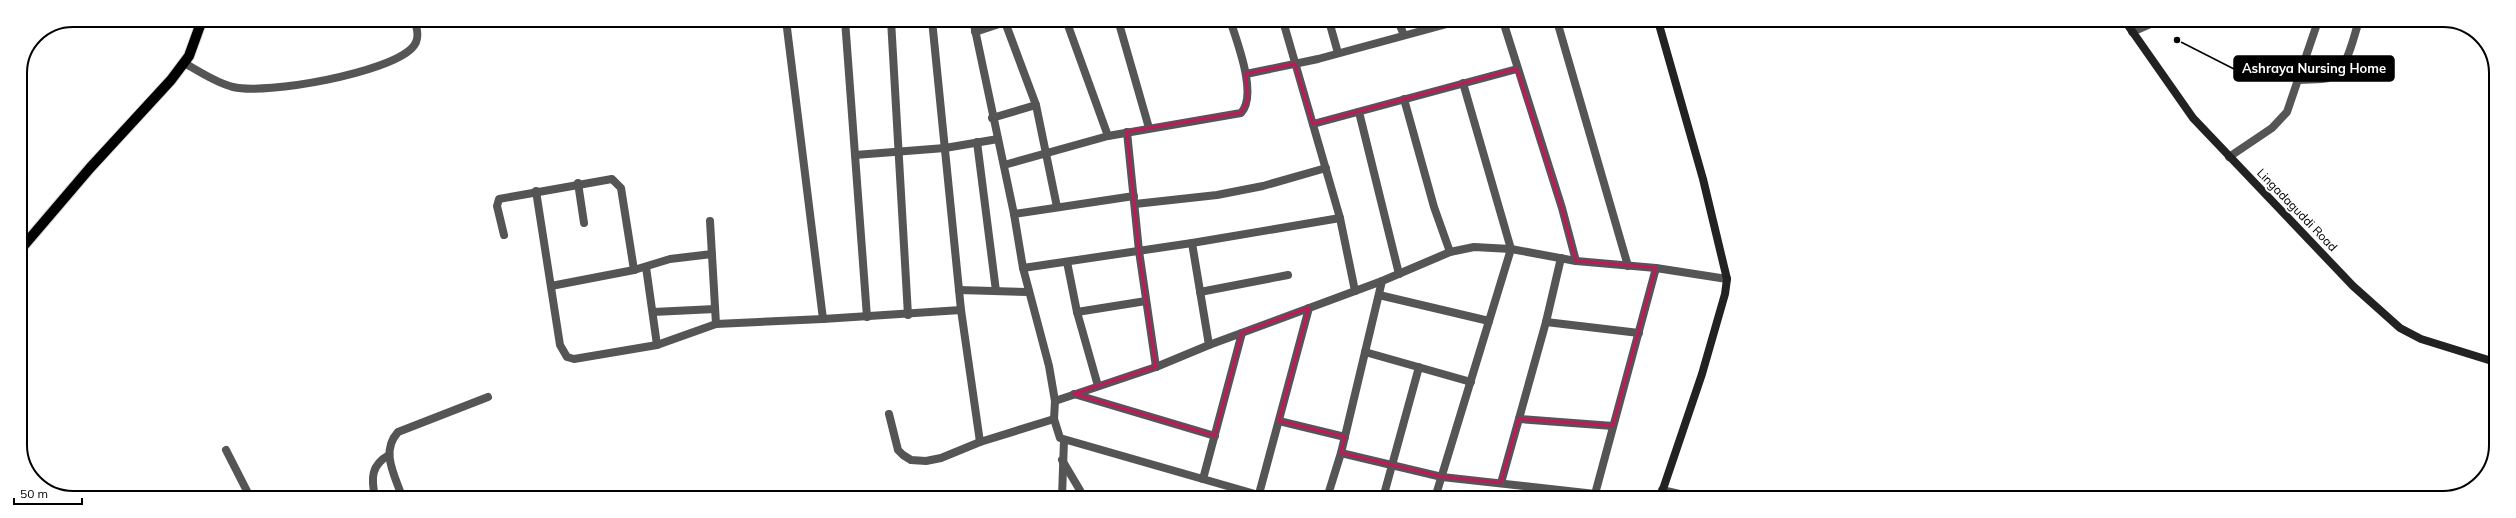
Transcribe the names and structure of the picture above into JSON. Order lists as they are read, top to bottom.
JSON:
{
  "streets": {
    "main road": ["Lingadaguddi Road"]
  },
  "places": ["Ashraya Nursing Home"],
  "scale_bar": "50 m"
}
